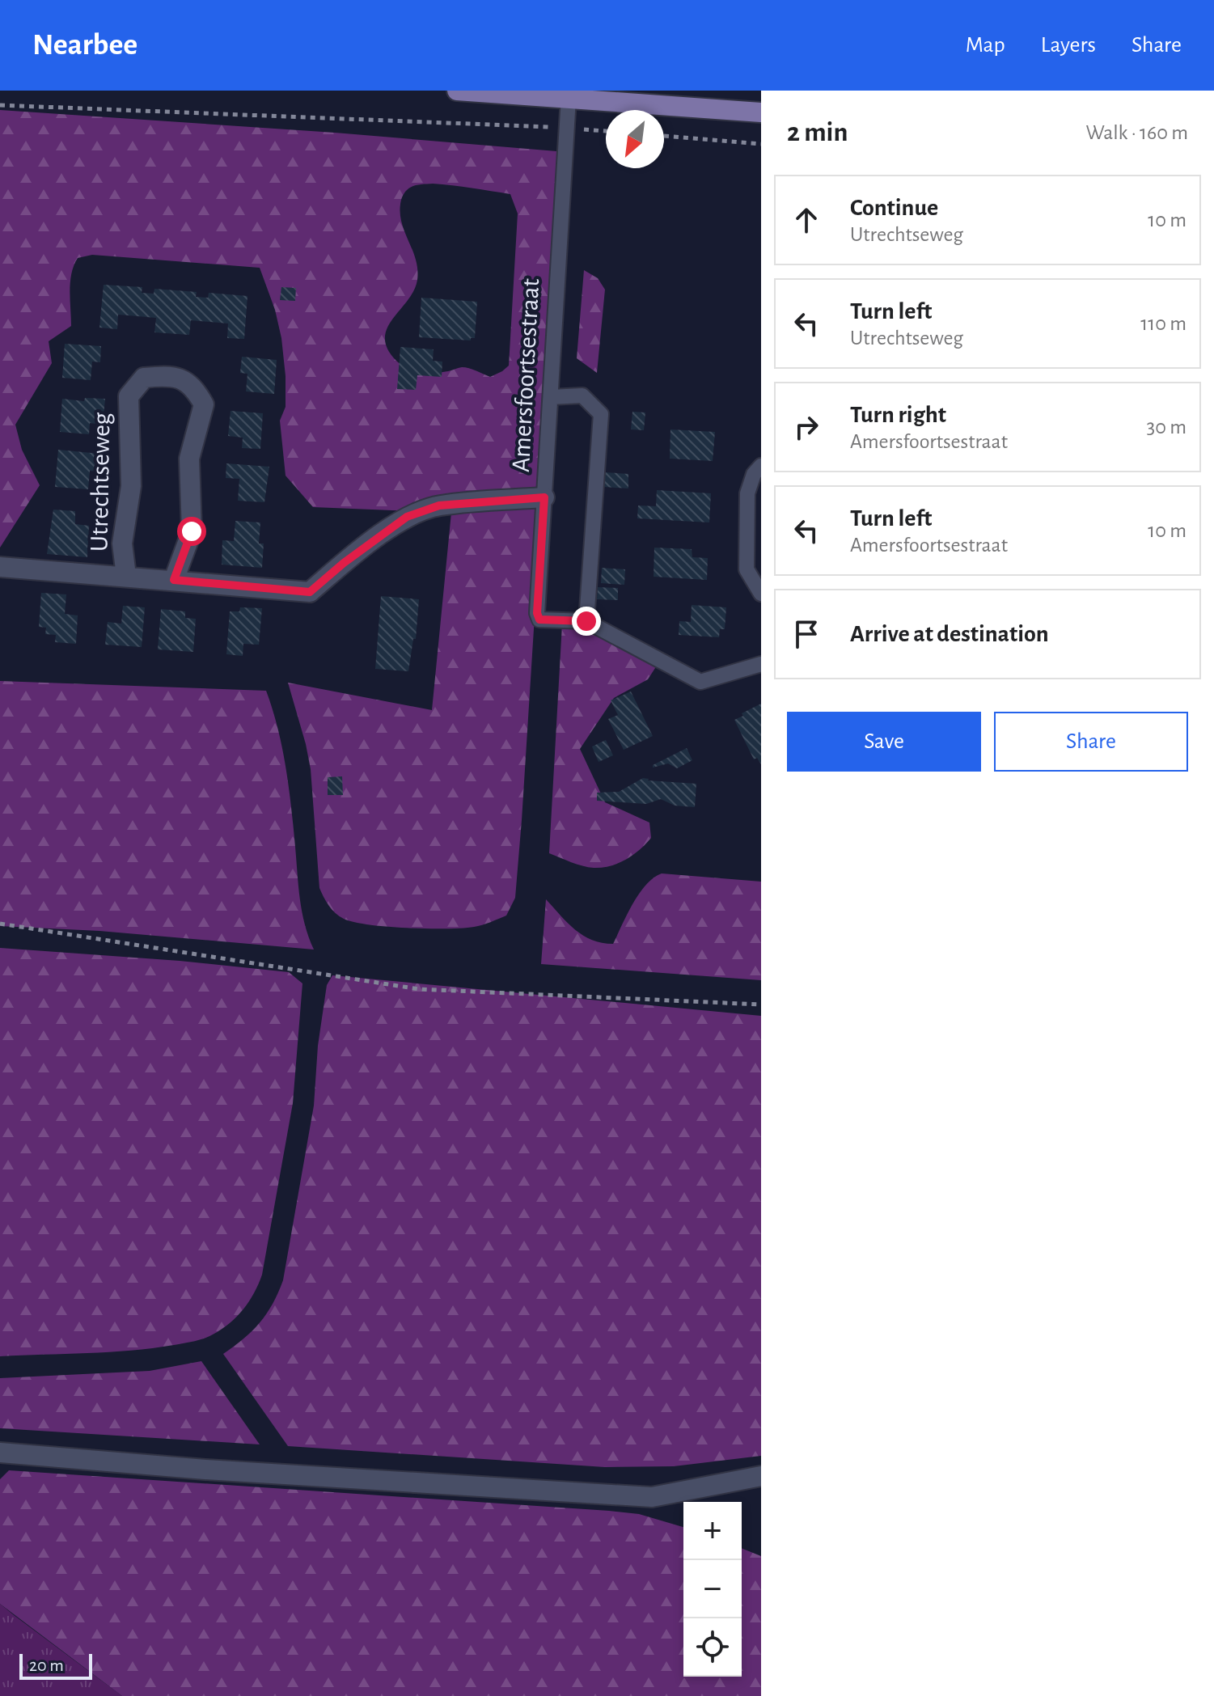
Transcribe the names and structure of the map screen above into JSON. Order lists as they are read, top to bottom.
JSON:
{
  "streets": {
    "street": ["Utrechtseweg"],
    "lane": ["Amersfoortsestraat"]
  },
  "crossings": [
    ["Amersfoortsestraat", "Utrechtseweg"]
  ],
  "scale_bar": "20 m",
  "north": "bottom left",
  "page": {
    "header": "Nearbee",
    "nav": ["Map", "Layers", "Share"],
    "heading": ["2 min", "Walk · 160 m"],
    "list": [
      ["Continue", "Utrechtseweg", "10 m"],
      ["Turn left", "Utrechtseweg", "110 m"],
      ["Turn right", "Amersfoortsestraat", "30 m"],
      ["Turn left", "Amersfoortsestraat", "10 m"],
      "Arrive at destination"
    ],
    "buttons": ["Save", "Share"],
    "map_buttons": ["+", "−"],
    "scale": "20 m"
  }
}
